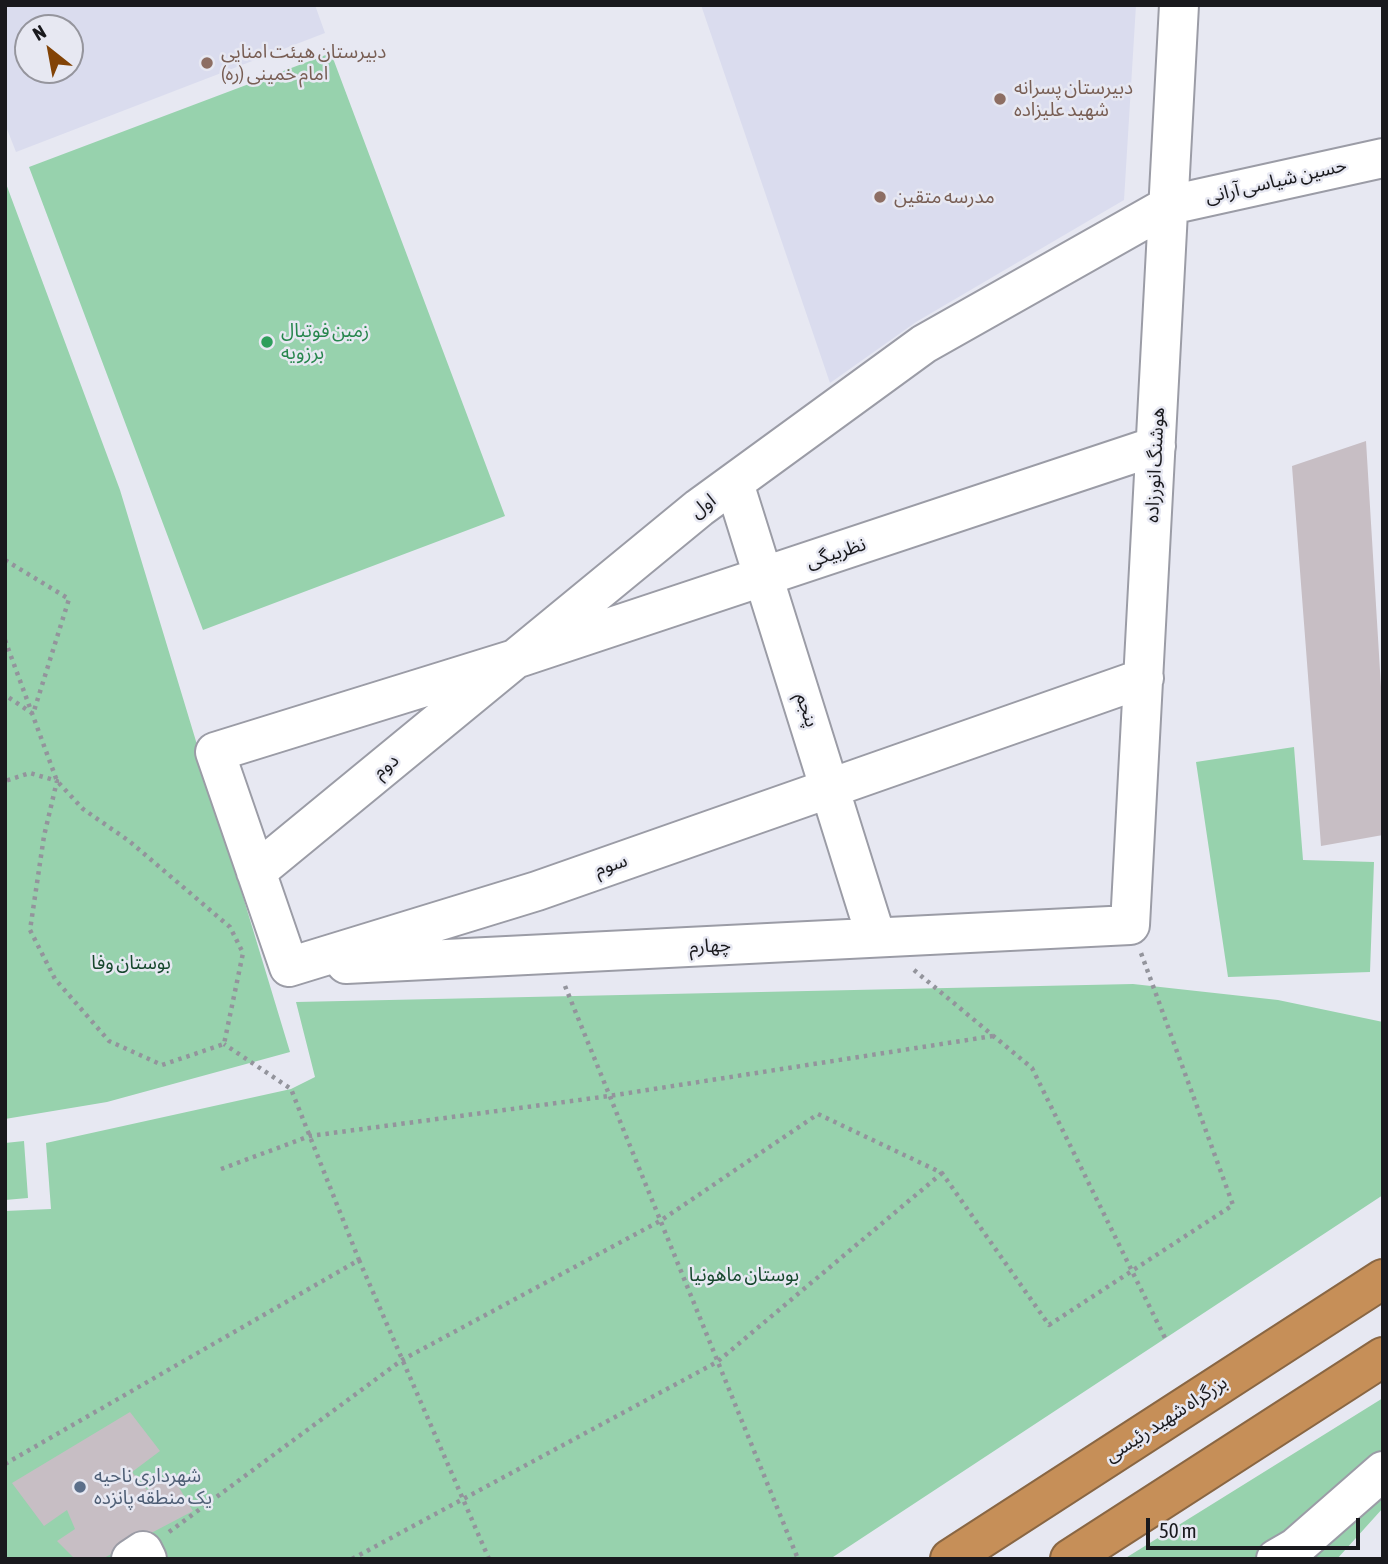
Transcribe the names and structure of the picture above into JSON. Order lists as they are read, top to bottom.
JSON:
{
  "streets": {
    "highway": ["بزرگراه شهید رئیسی"],
    "street": [
      "حسین شیاسی آرانی",
      "هوشنگ انورزاده",
      "اول",
      "نظربیگی",
      "پنجم",
      "دوم",
      "سوم",
      "چهارم"
    ]
  },
  "crossings": [
    ["حسین شیاسی آرانی", "هوشنگ انورزاده"],
    ["حسین شیاسی آرانی", "اول"],
    ["هوشنگ انورزاده", "اول"],
    ["هوشنگ انورزاده", "نظربیگی"],
    ["هوشنگ انورزاده", "سوم"],
    ["هوشنگ انورزاده", "چهارم"],
    ["اول", "نظربیگی"],
    ["اول", "پنجم"],
    ["اول", "دوم"],
    ["نظربیگی", "پنجم"],
    ["نظربیگی", "دوم"],
    ["پنجم", "سوم"],
    ["پنجم", "چهارم"],
    ["سوم", "چهارم"]
  ],
  "parks": ["بوستان وفا", "بوستان ماهونیا"],
  "places": [
    "دبیرستان هیئت امنایی امام خمینی (ره)",
    "دبیرستان پسرانه شهید علیزاده",
    "مدرسه متقین",
    "زمین فوتبال برزویه",
    "شهرداری ناحیه یک منطقه پانزده"
  ],
  "scale_bar": "50 m",
  "north": "top left"
}
